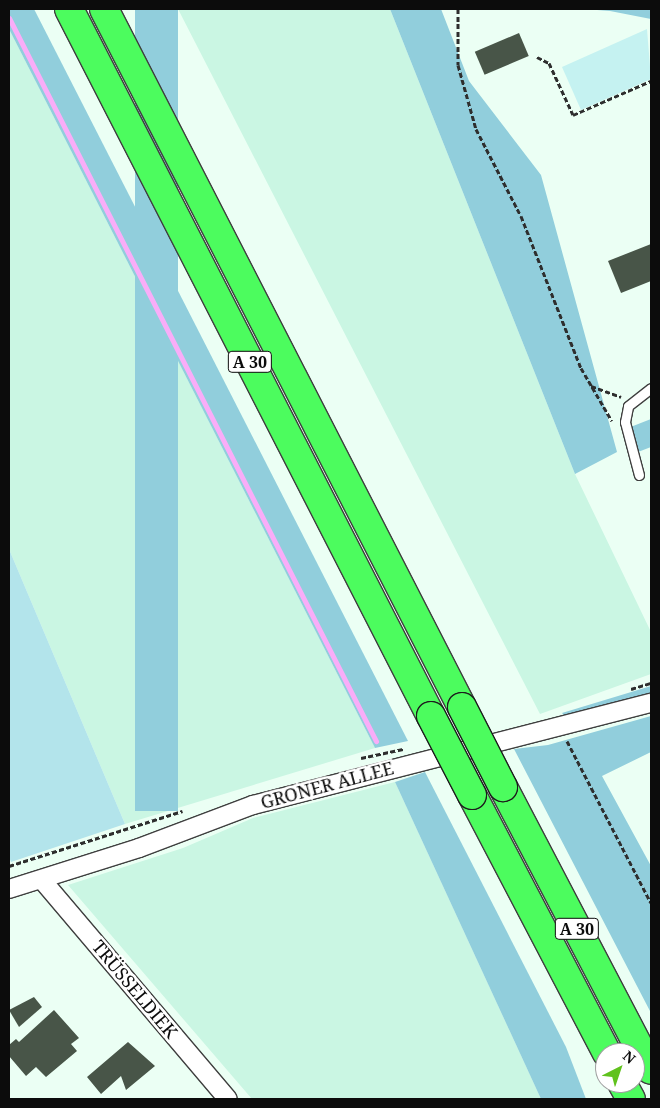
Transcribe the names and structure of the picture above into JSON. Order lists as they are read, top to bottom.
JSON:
{
  "streets": {
    "highway": ["A 30"],
    "street": ["GRONER ALLEE", "TRÜSSELDIEK"]
  },
  "crossings": [
    ["GRONER ALLEE", "TRÜSSELDIEK"]
  ],
  "north": "top right"
}
